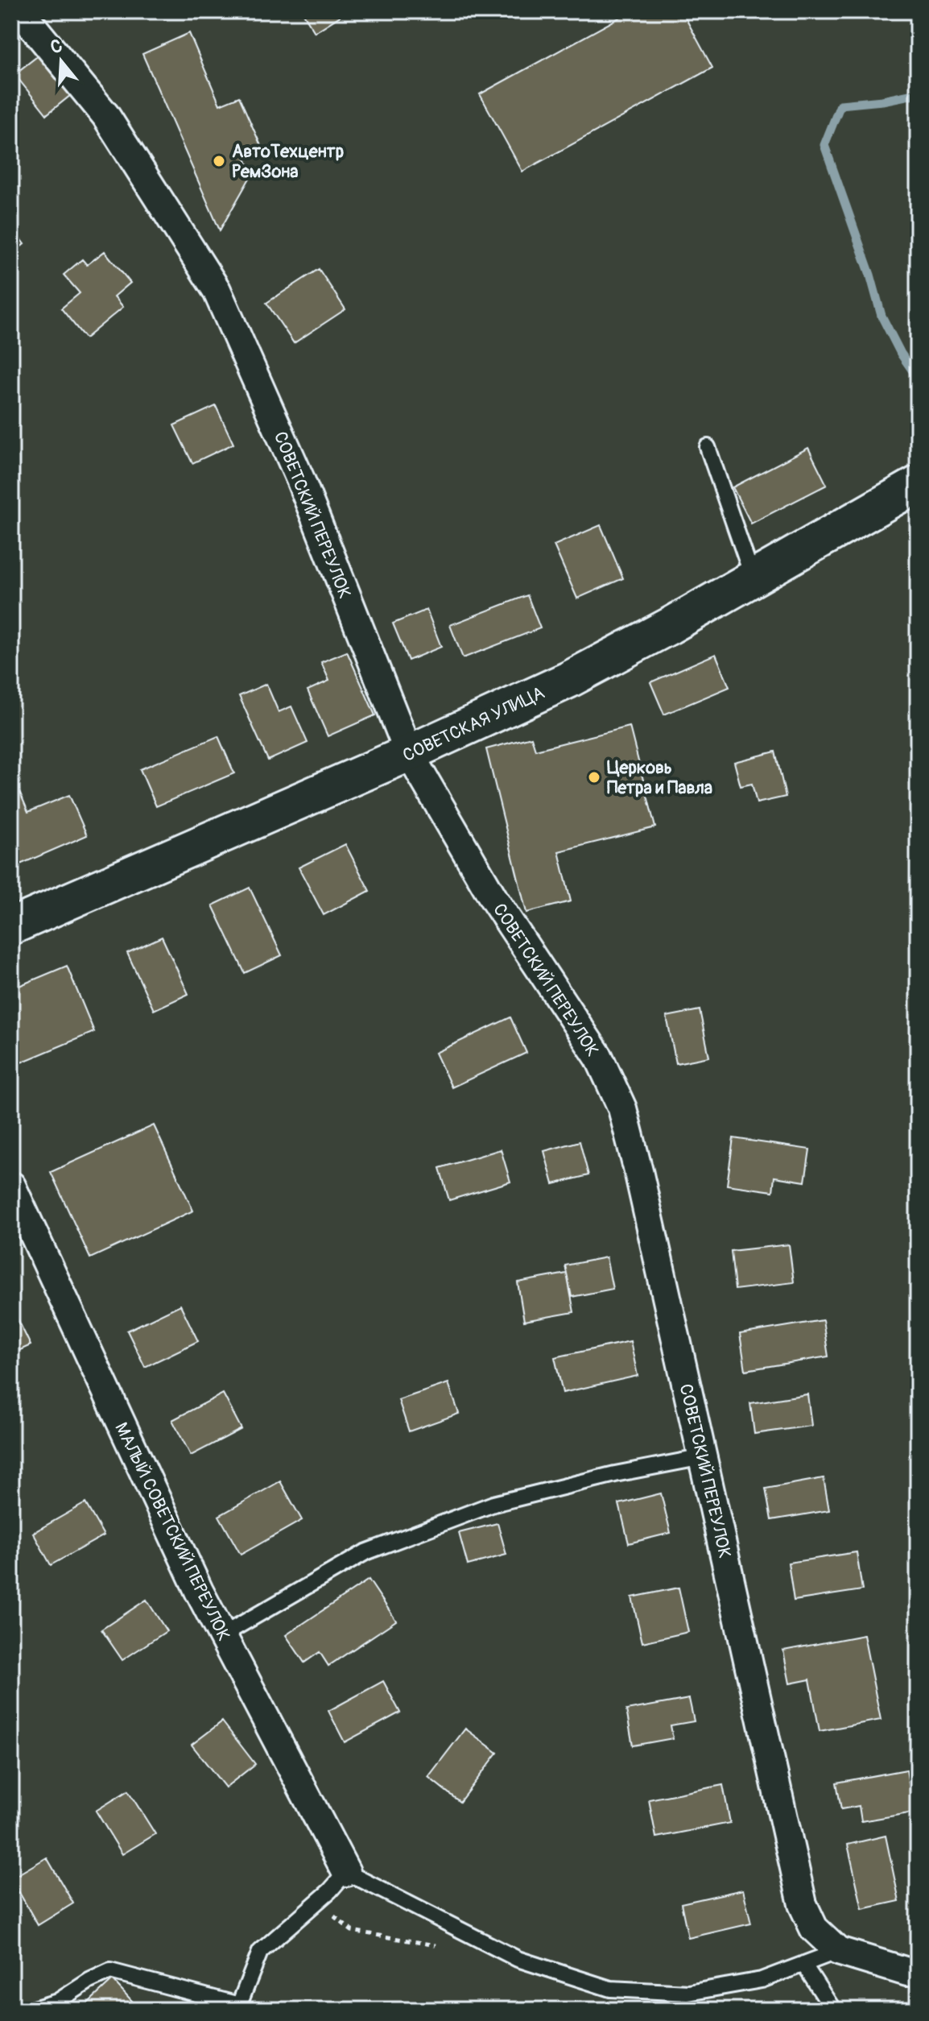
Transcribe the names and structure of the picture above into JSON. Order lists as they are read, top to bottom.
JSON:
{
  "streets": {
    "main road": ["СОВЕТСКАЯ УЛИЦА"],
    "street": ["СОВЕТСКИЙ ПЕРЕУЛОК", "МАЛЫЙ СОВЕТСКИЙ ПЕРЕУЛОК"]
  },
  "crossings": [
    ["СОВЕТСКИЙ ПЕРЕУЛОК", "СОВЕТСКАЯ УЛИЦА"]
  ],
  "places": ["АвтоТехцентр РемЗона", "Церковь Петра и Павла"],
  "north": "top"
}
